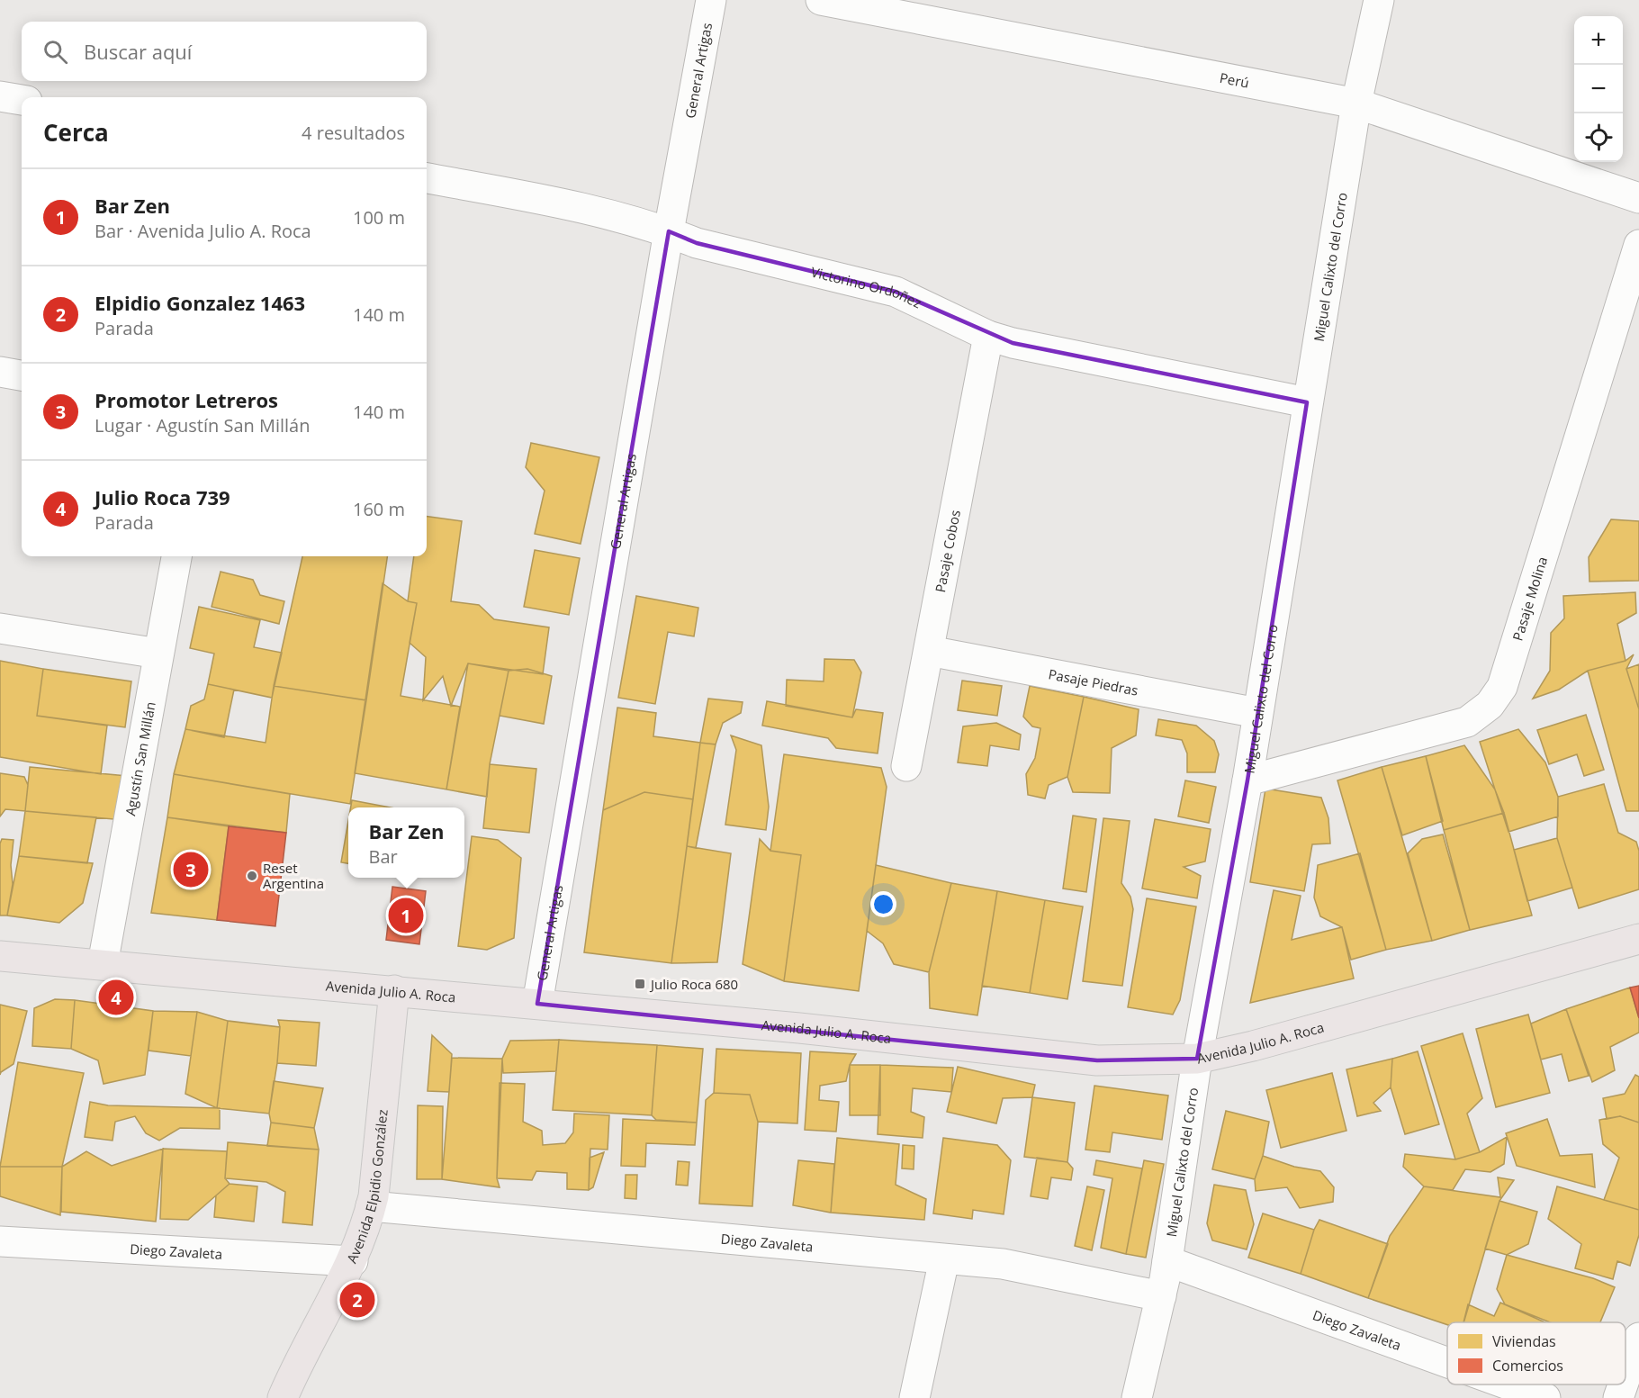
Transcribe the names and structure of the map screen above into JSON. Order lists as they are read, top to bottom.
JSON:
{
  "streets": {
    "main road": ["Avenida Julio A. Roca", "Avenida Elpidio González"],
    "street": [
      "General Artigas",
      "Perú",
      "Miguel Calixto del Corro",
      "Victorino Ordoñez",
      "Pasaje Cobos",
      "Pasaje Molina",
      "Pasaje Piedras",
      "Agustín San Millán",
      "Diego Zavaleta"
    ]
  },
  "crossings": [
    ["General Artigas", "Victorino Ordoñez"],
    ["General Artigas", "Avenida Julio A. Roca"],
    ["Perú", "Miguel Calixto del Corro"],
    ["Miguel Calixto del Corro", "Victorino Ordoñez"],
    ["Miguel Calixto del Corro", "Pasaje Molina"],
    ["Miguel Calixto del Corro", "Pasaje Piedras"],
    ["Miguel Calixto del Corro", "Avenida Julio A. Roca"],
    ["Miguel Calixto del Corro", "Diego Zavaleta"],
    ["Victorino Ordoñez", "Pasaje Cobos"],
    ["Pasaje Cobos", "Pasaje Piedras"],
    ["Agustín San Millán", "Avenida Julio A. Roca"],
    ["Avenida Julio A. Roca", "Avenida Elpidio González"],
    ["Avenida Elpidio González", "Diego Zavaleta"]
  ],
  "places": {
    "other": ["Reset Argentina"],
    "transit": ["Julio Roca 680"]
  },
  "legend": ["Viviendas", "Comercios"],
  "page": {
    "map_buttons": ["+", "−"],
    "search": "Buscar aquí",
    "heading": ["Cerca", "4 resultados"],
    "list": [
      {
        "mark": "1",
        "name": "Bar Zen",
        "note": "Bar · Avenida Julio A. Roca",
        "value": "100 m"
      },
      {
        "mark": "2",
        "name": "Elpidio Gonzalez 1463",
        "note": "Parada",
        "value": "140 m"
      },
      {
        "mark": "3",
        "name": "Promotor Letreros",
        "note": "Lugar · Agustín San Millán",
        "value": "140 m"
      },
      {
        "mark": "4",
        "name": "Julio Roca 739",
        "note": "Parada",
        "value": "160 m"
      }
    ],
    "popup": ["Bar Zen", "Bar"],
    "pins": [
      "3",
      "1",
      "4",
      "2"
    ]
  }
}
